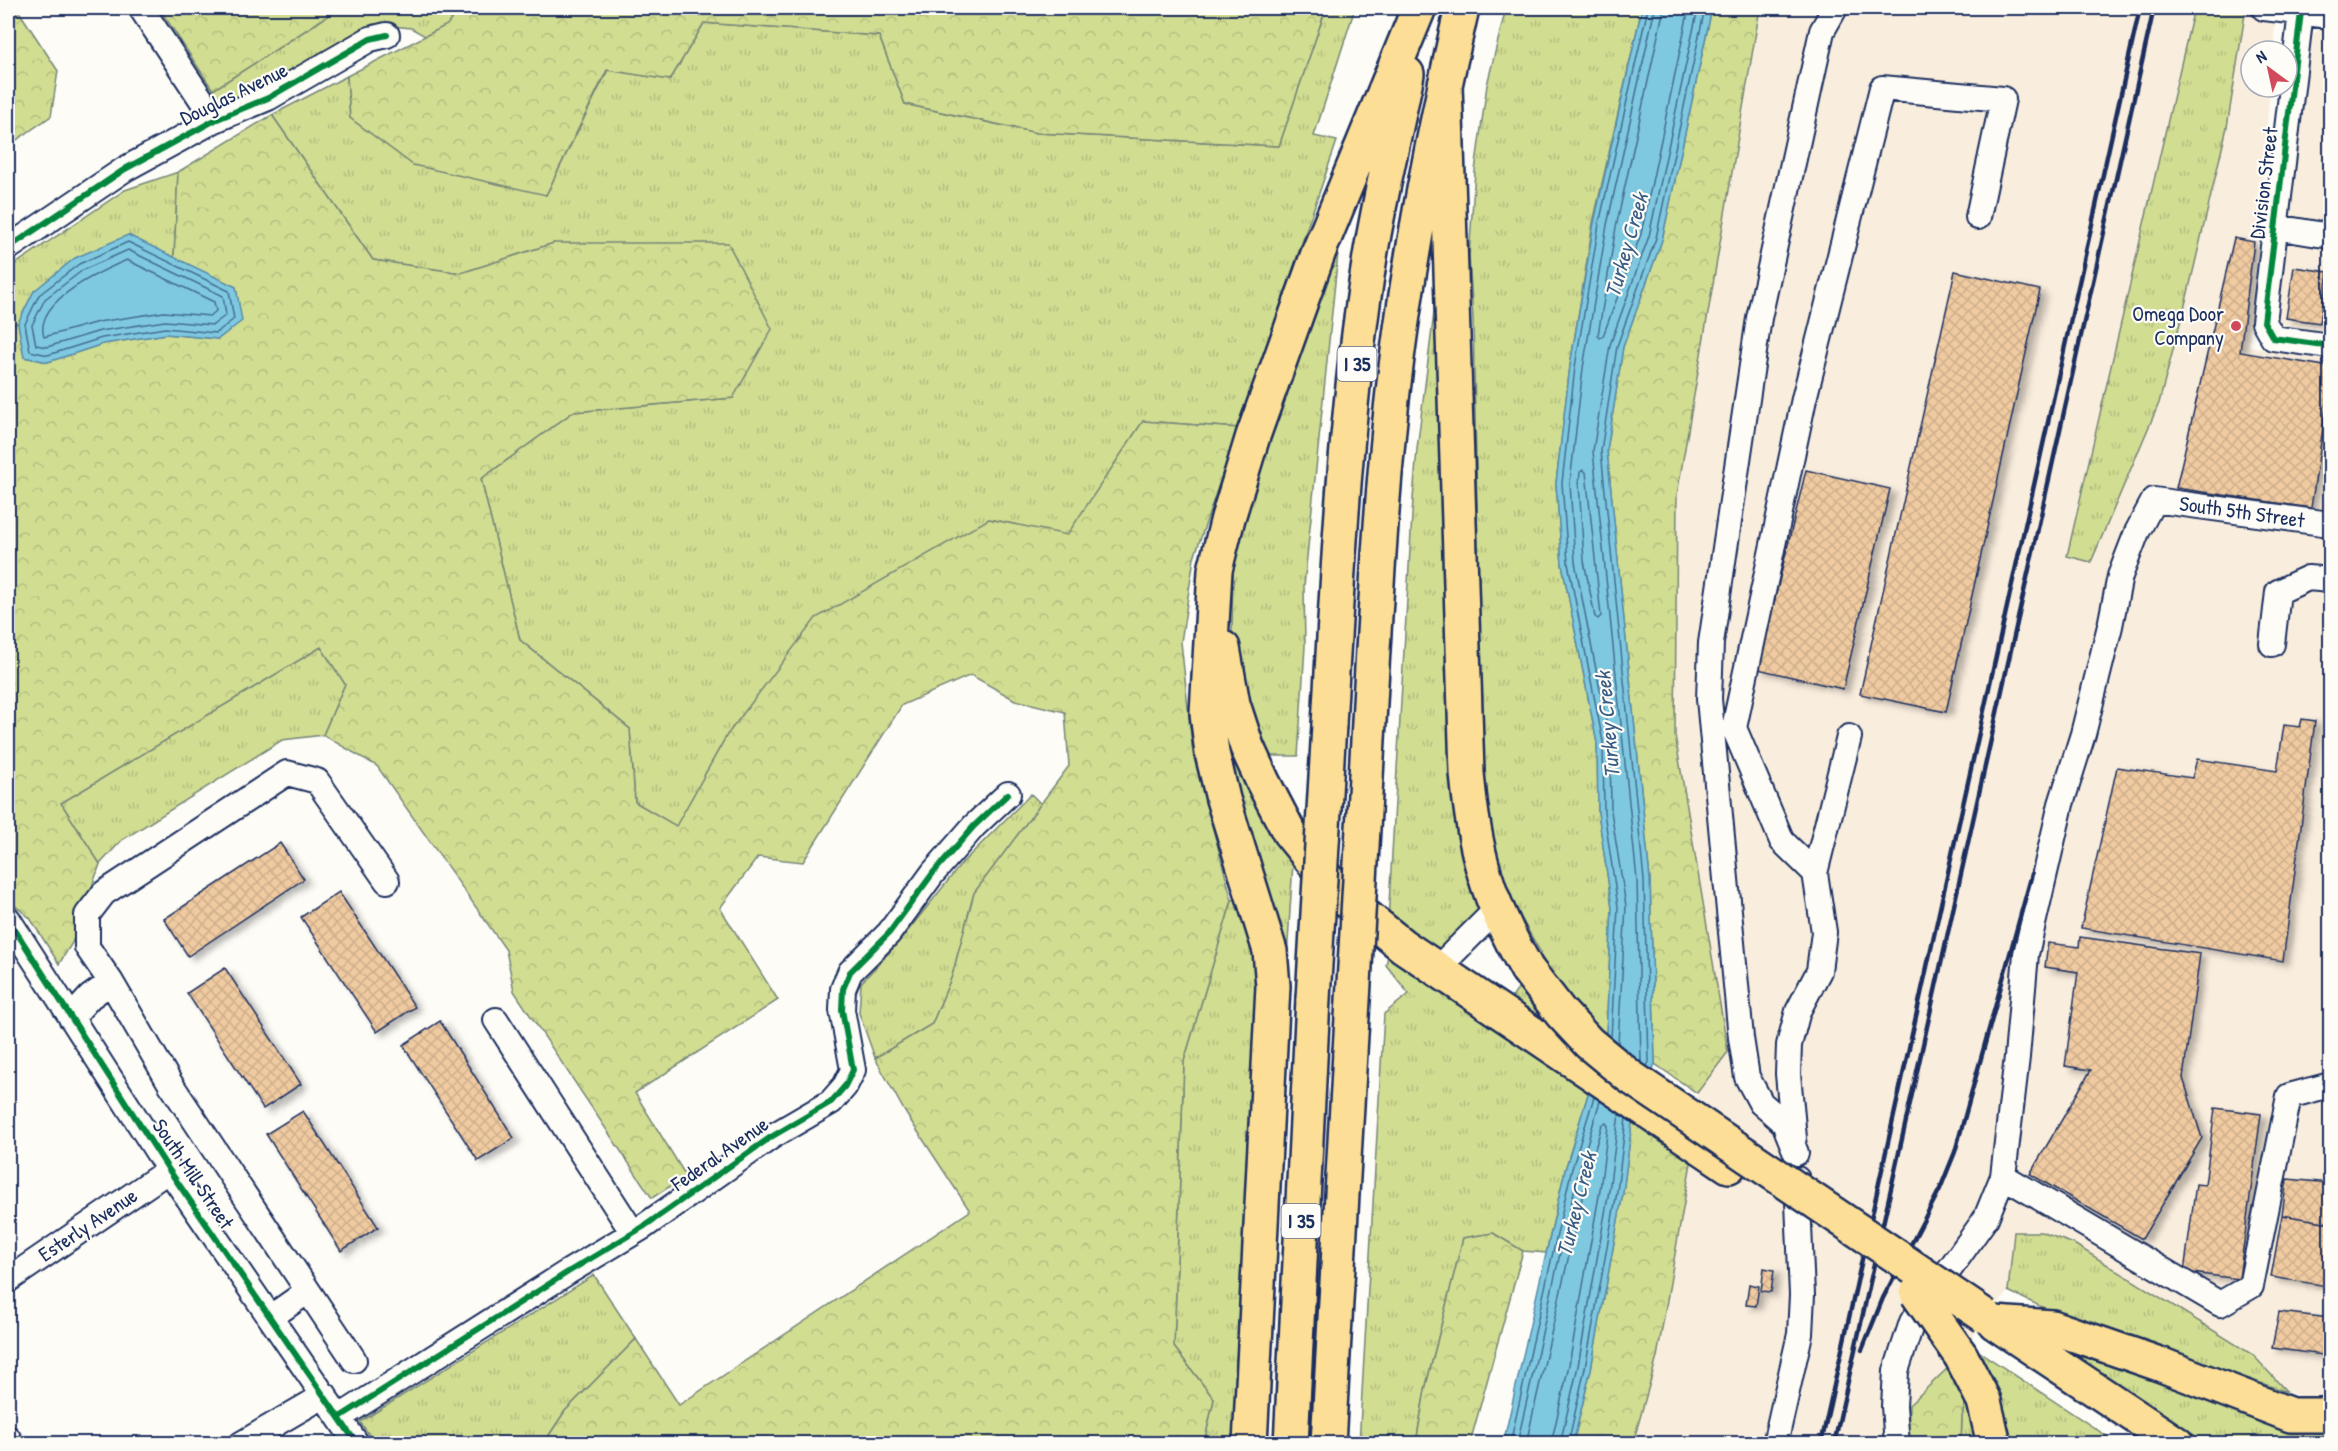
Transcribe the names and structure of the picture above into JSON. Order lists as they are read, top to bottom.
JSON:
{
  "streets": {
    "highway": ["I 35"],
    "street": [
      "Douglas Avenue",
      "Division Street",
      "South 5th Street",
      "Federal Avenue",
      "South Mill Street",
      "Esterly Avenue"
    ]
  },
  "crossings": [
    ["Federal Avenue", "South Mill Street"],
    ["South Mill Street", "Esterly Avenue"]
  ],
  "water": ["Turkey Creek"],
  "places": ["Omega Door Company"],
  "north": "top left"
}
